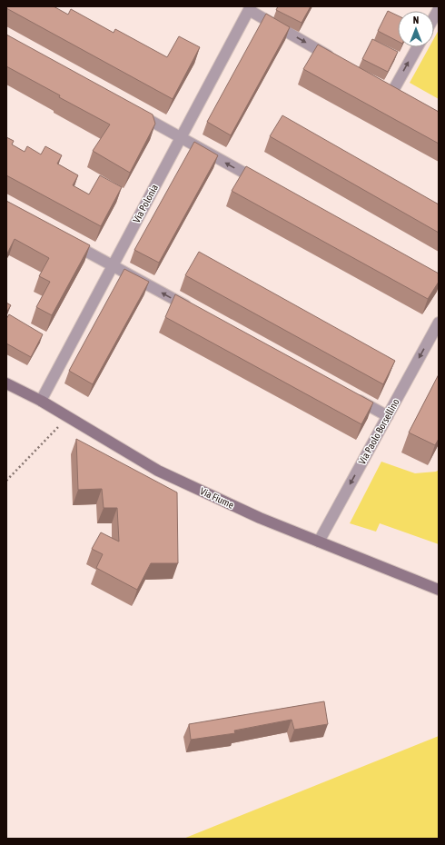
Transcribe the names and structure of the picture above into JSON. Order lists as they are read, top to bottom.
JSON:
{
  "streets": {
    "main road": ["Via Fiume"],
    "street": ["Via Polonia", "Via Paolo Borsellino"]
  },
  "crossings": [
    ["Via Polonia", "Via Fiume"],
    ["Via Paolo Borsellino", "Via Fiume"]
  ],
  "one_way": ["Via Paolo Borsellino"],
  "north": "top"
}
